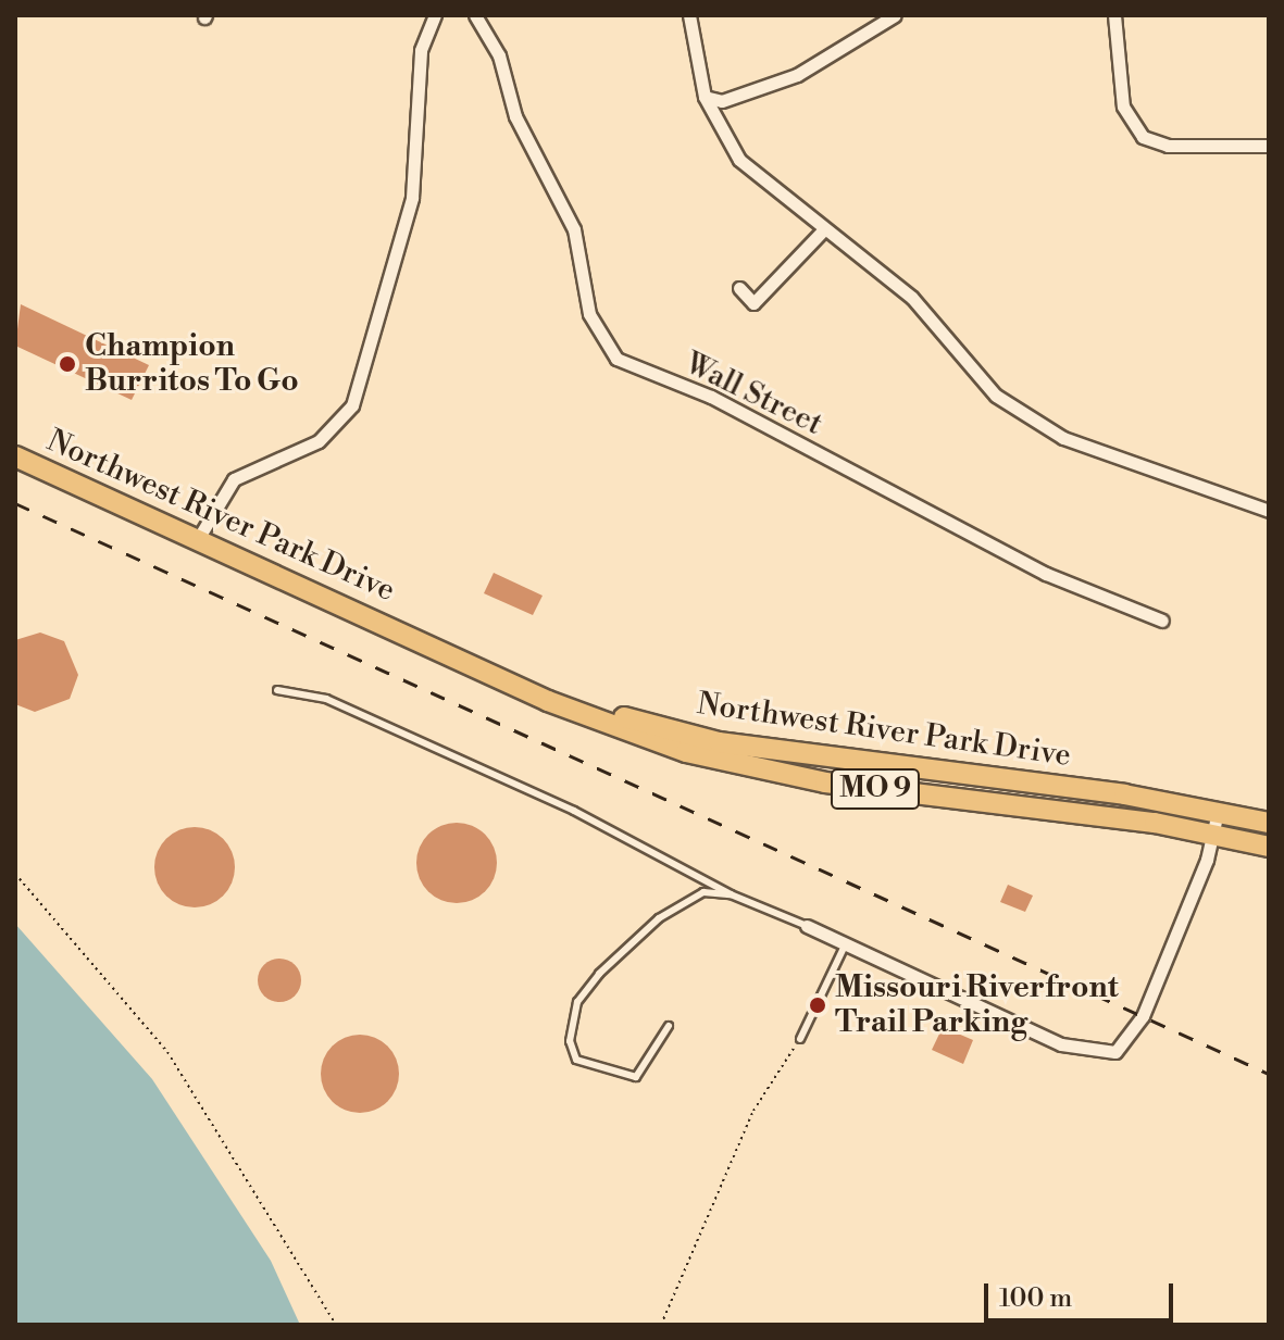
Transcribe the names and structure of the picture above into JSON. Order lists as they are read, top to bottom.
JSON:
{
  "streets": {
    "main road": ["Northwest River Park Drive", "MO 9"],
    "street": ["Wall Street"]
  },
  "places": ["Champion Burritos To Go", "Missouri Riverfront Trail Parking"],
  "scale_bar": "100 m"
}
